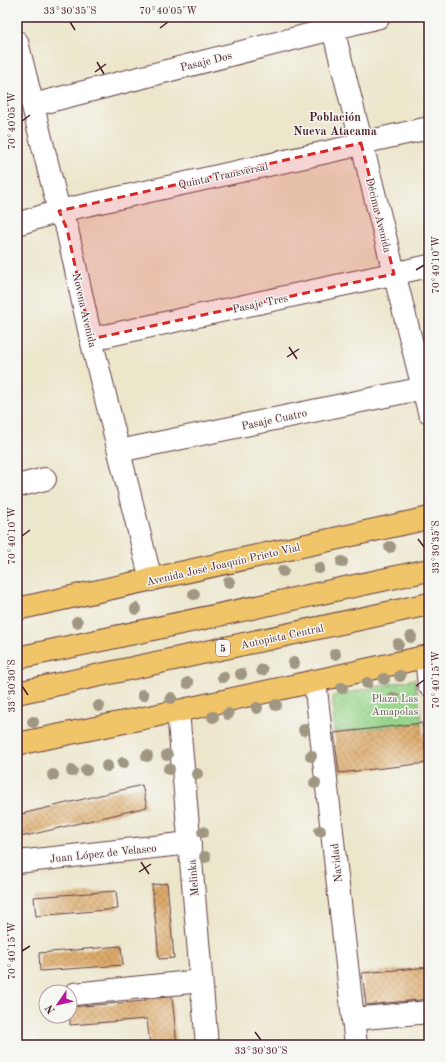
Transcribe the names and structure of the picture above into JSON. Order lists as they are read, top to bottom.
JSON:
{
  "streets": {
    "main road": ["Avenida José Joaquín Prieto Vial", "Autopista Central", "5"],
    "street": [
      "Pasaje Dos",
      "Quinta Transversal",
      "Décima Avenida",
      "Pasaje Tres",
      "Novena Avenida",
      "Pasaje Cuatro",
      "Juan López de Velasco",
      "Navidad",
      "Melinka"
    ]
  },
  "crossings": [
    ["Pasaje Dos", "Décima Avenida"],
    ["Pasaje Dos", "Novena Avenida"],
    ["Quinta Transversal", "Décima Avenida"],
    ["Quinta Transversal", "Novena Avenida"],
    ["Décima Avenida", "Pasaje Tres"],
    ["Décima Avenida", "Pasaje Cuatro"],
    ["Pasaje Tres", "Novena Avenida"],
    ["Novena Avenida", "Pasaje Cuatro"],
    ["Novena Avenida", "Avenida José Joaquín Prieto Vial"],
    ["Juan López de Velasco", "Melinka"]
  ],
  "districts": ["Población Nueva Atacama"],
  "parks": ["Plaza Las Amapolas"],
  "north": "bottom left",
  "coordinates": [
    "33°30'35\"S",
    "70°40'05\"W",
    "70°40'10\"W",
    "70°40'15\"W",
    "33°30'30\"S"
  ]
}
